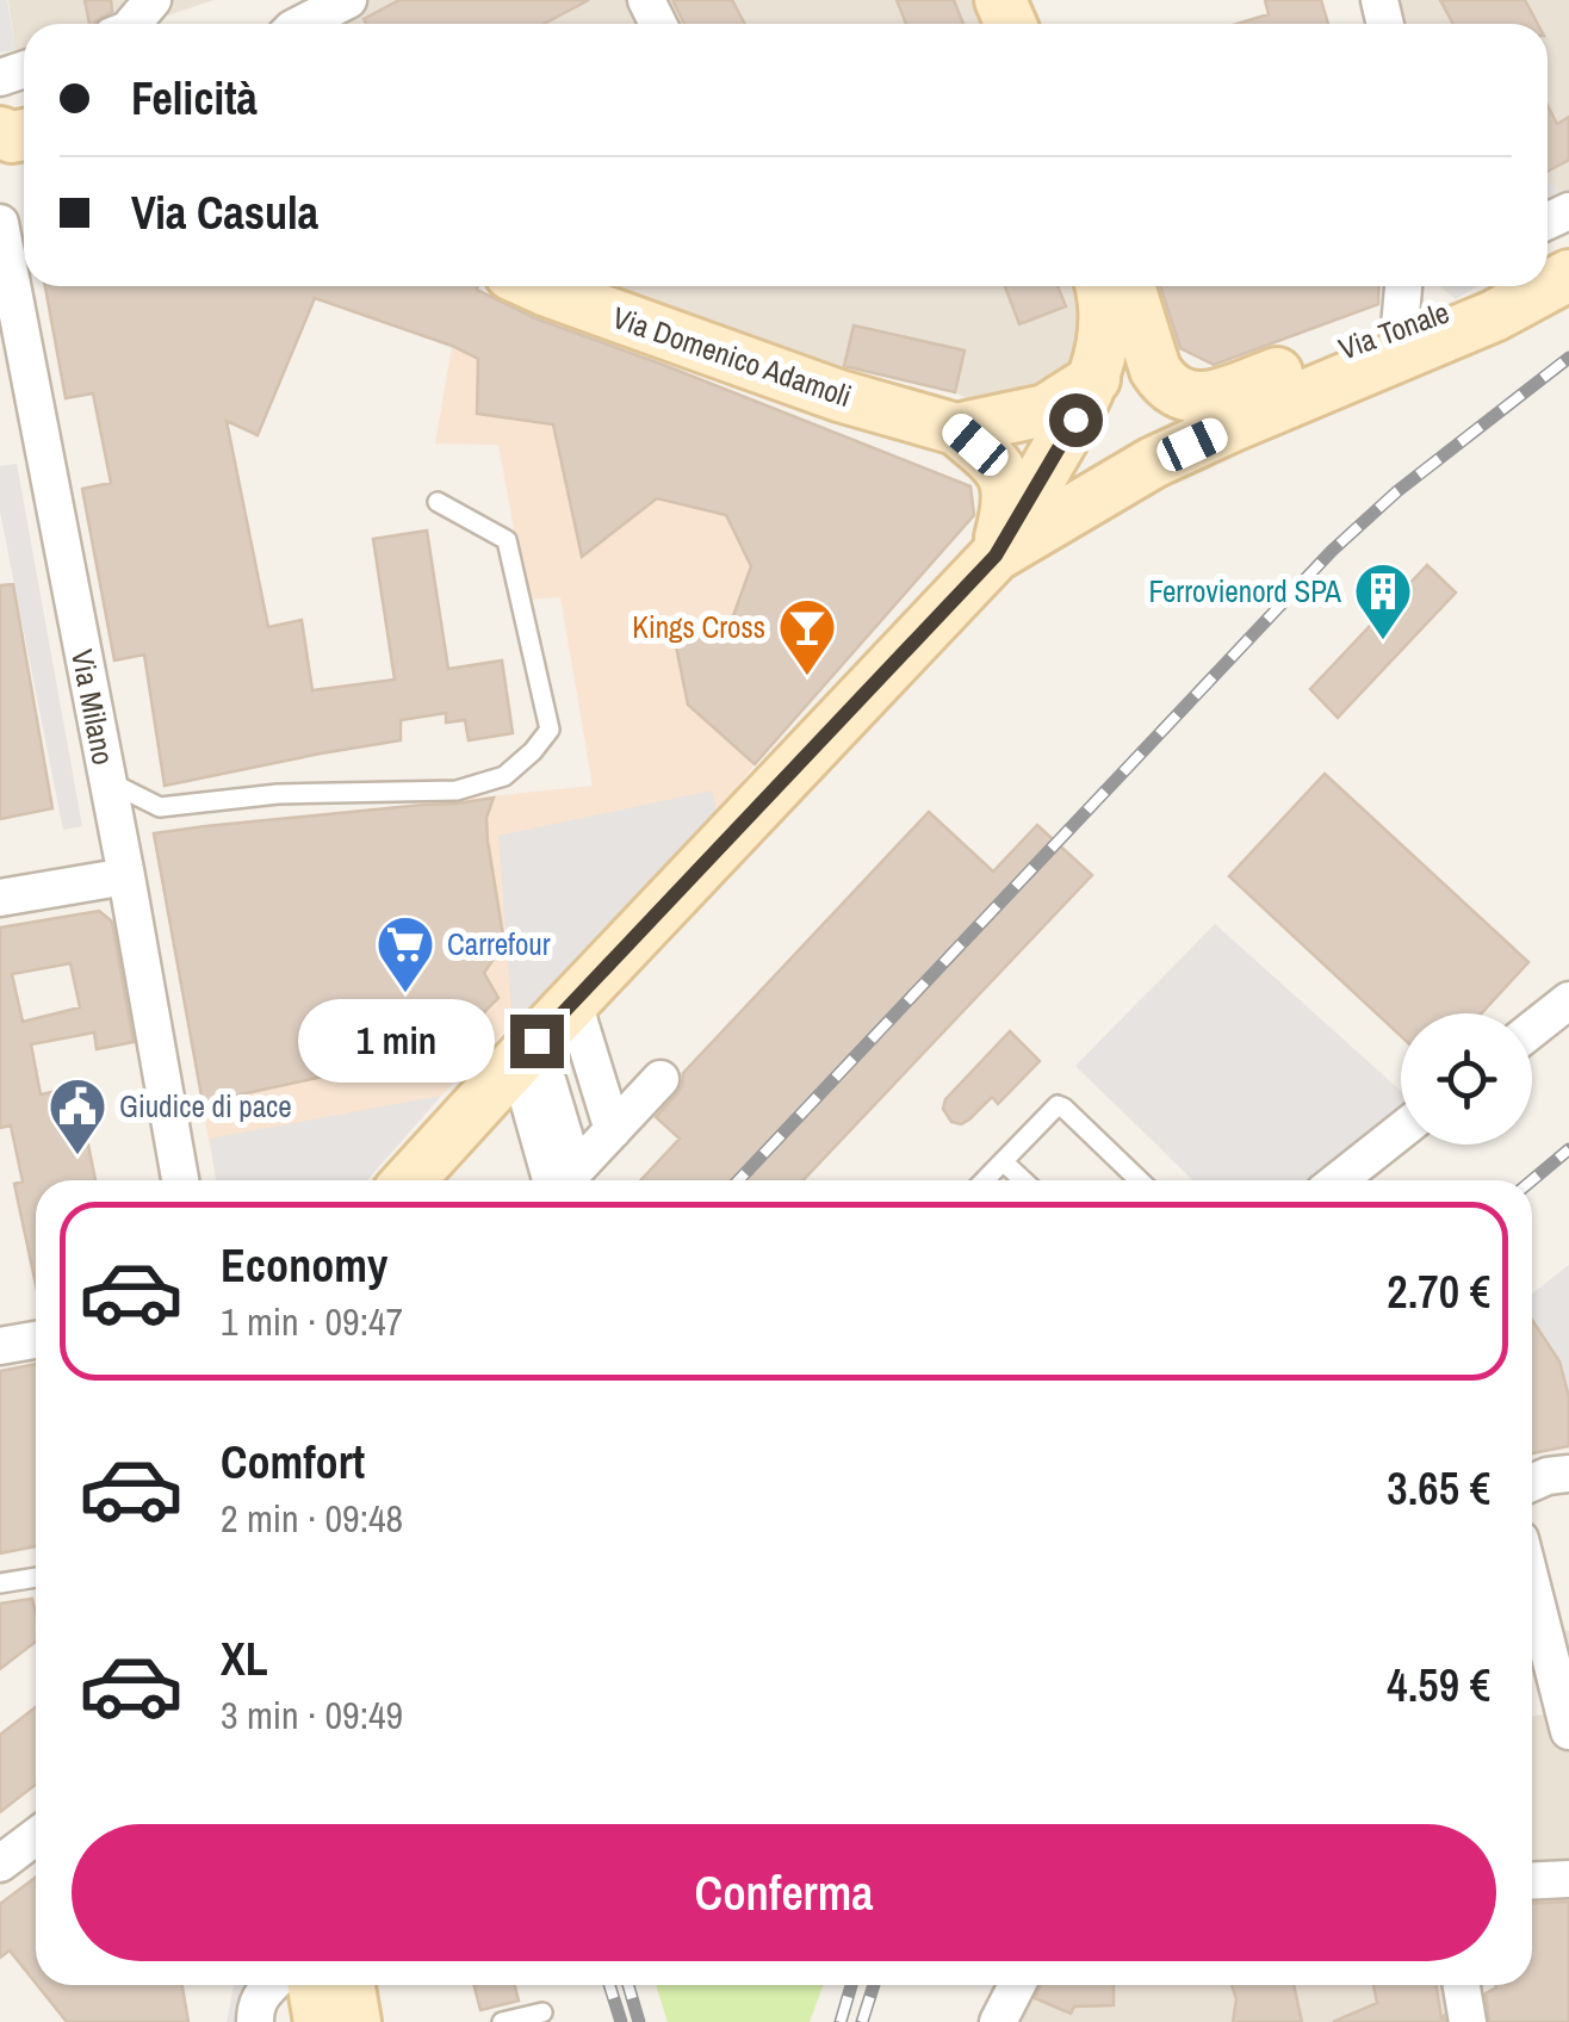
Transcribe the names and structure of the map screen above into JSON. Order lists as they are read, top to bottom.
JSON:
{
  "streets": {
    "main road": ["Via Tonale", "Via Domenico Adamoli"],
    "street": ["Via Milano"]
  },
  "places": {
    "building": ["Ferrovienord SPA"],
    "bar": ["Kings Cross"],
    "supermarket": ["Carrefour"],
    "public building": ["Giudice di pace"]
  },
  "page": {
    "banner": ["Felicità", "Via Casula"],
    "bubble": "1 min",
    "list": [
      {
        "name": "Economy",
        "note": "1 min · 09:47",
        "value": "2.70 €"
      },
      {
        "name": "Comfort",
        "note": "2 min · 09:48",
        "value": "3.65 €"
      },
      {
        "name": "XL",
        "note": "3 min · 09:49",
        "value": "4.59 €"
      }
    ],
    "buttons": "Conferma"
  }
}
